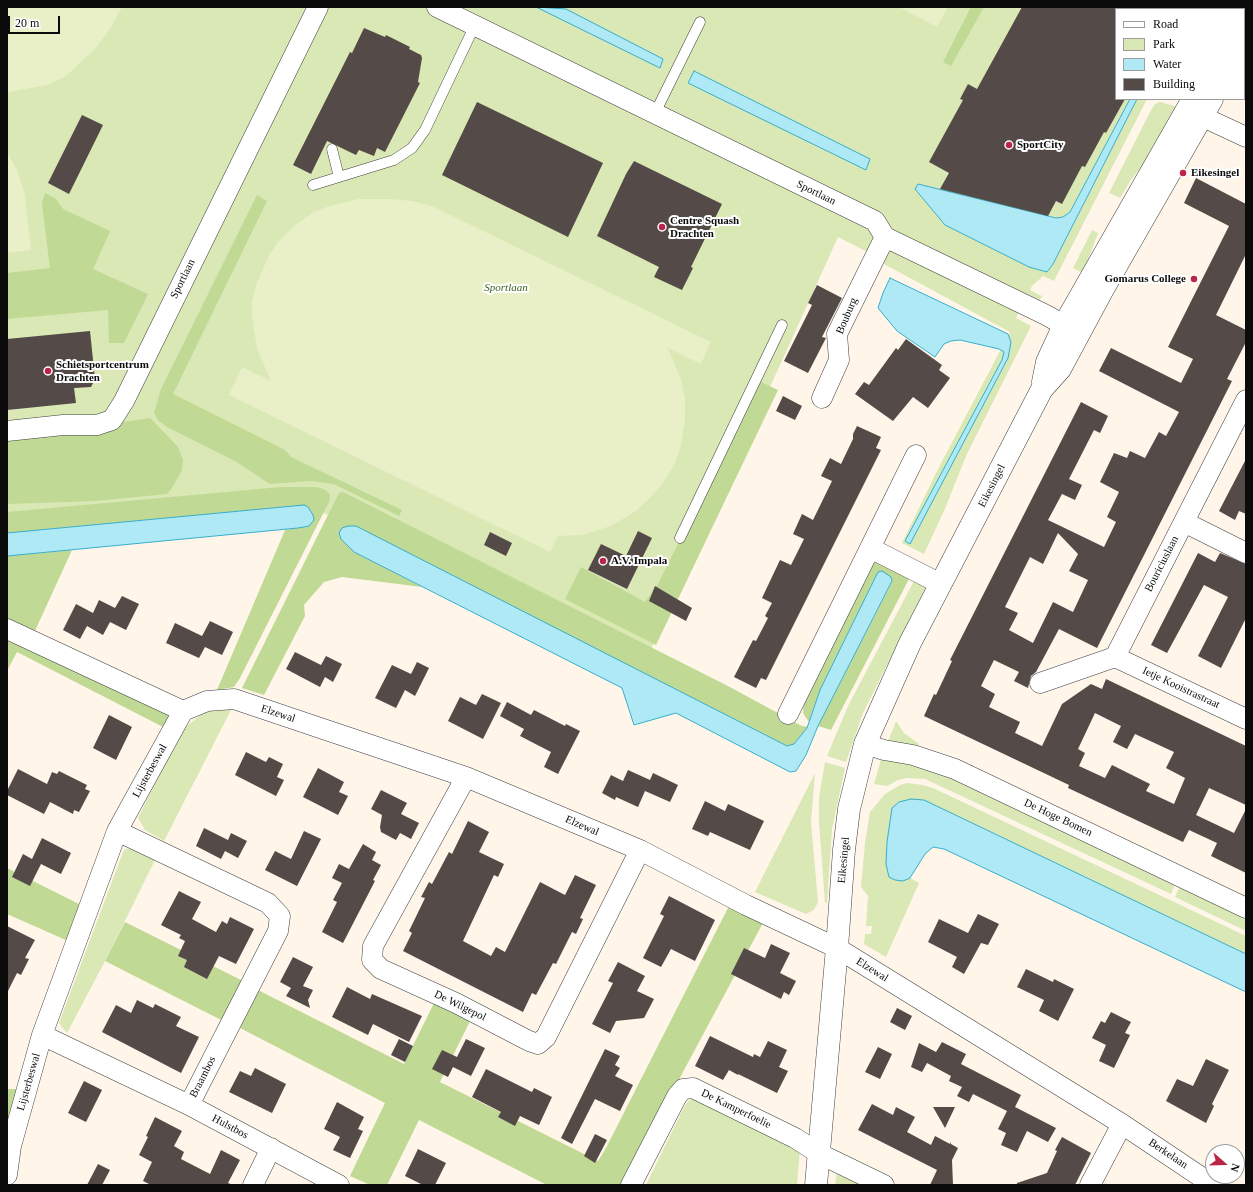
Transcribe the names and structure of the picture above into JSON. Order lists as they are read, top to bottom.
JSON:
{
  "streets": {
    "street": [
      "Sportlaan",
      "Bouburg",
      "Eikesingel",
      "Bouriciuslaan",
      "Ietje Kooistrastraat",
      "Elzewal",
      "Lijsterbeswal",
      "De Hoge Bomen",
      "De Wilgepol",
      "Braambos",
      "De Kamperfoelie",
      "Hulstbos",
      "Berkelaan"
    ]
  },
  "crossings": [
    ["Sportlaan", "Bouburg"],
    ["Eikesingel", "Elzewal"],
    ["Eikesingel", "De Hoge Bomen"],
    ["Eikesingel", "De Kamperfoelie"],
    ["Bouriciuslaan", "Ietje Kooistrastraat"],
    ["Elzewal", "Lijsterbeswal"],
    ["Elzewal", "De Wilgepol"],
    ["Elzewal", "Berkelaan"],
    ["Lijsterbeswal", "Braambos"],
    ["Braambos", "Hulstbos"]
  ],
  "parks": ["Sportlaan"],
  "places": [
    "SportCity",
    "Eikesingel",
    "Centre Squash Drachten",
    "Gomarus College",
    "Schietsportcentrum Drachten",
    "A.V. Impala"
  ],
  "legend": [
    "Road",
    "Park",
    "Water",
    "Building"
  ],
  "scale_bar": "20 m",
  "north": "right"
}
